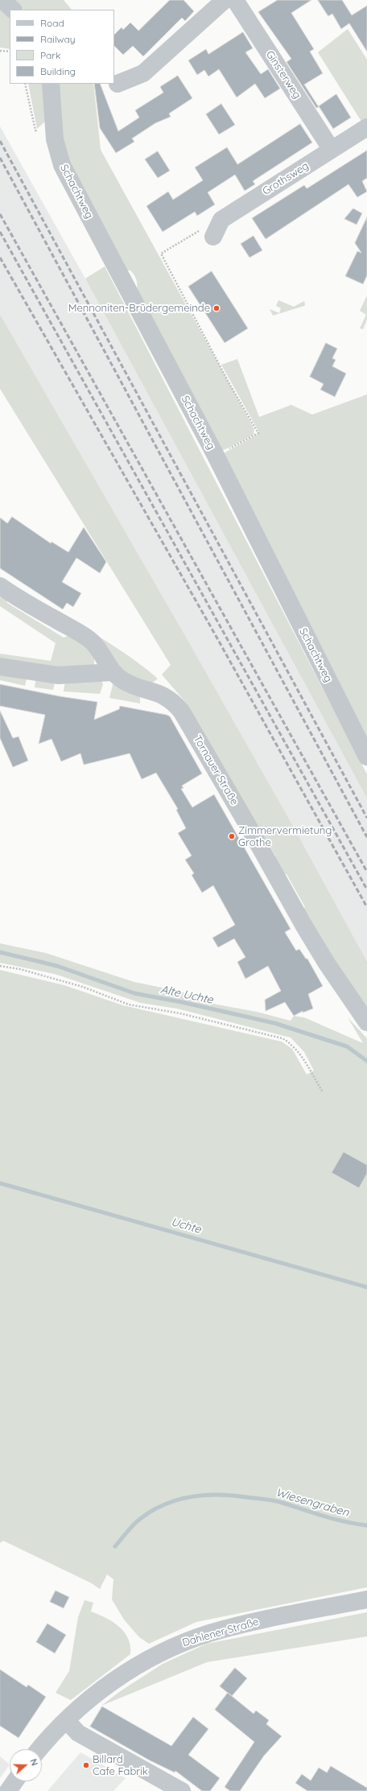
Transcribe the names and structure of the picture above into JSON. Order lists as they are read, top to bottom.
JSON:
{
  "streets": {
    "street": [
      "Ginsterweg",
      "Grothsweg",
      "Schachtweg",
      "Tornauer Straße",
      "Dahlener Straße"
    ]
  },
  "crossings": [
    ["Ginsterweg", "Grothsweg"]
  ],
  "water": ["Alte Uchte", "Uchte", "Wiesengraben"],
  "places": ["Mennoniten-Brüdergemeinde", "Zimmervermietung Grothe", "Billard Cafe Fabrik"],
  "legend": [
    "Road",
    "Railway",
    "Park",
    "Building"
  ],
  "north": "right"
}
